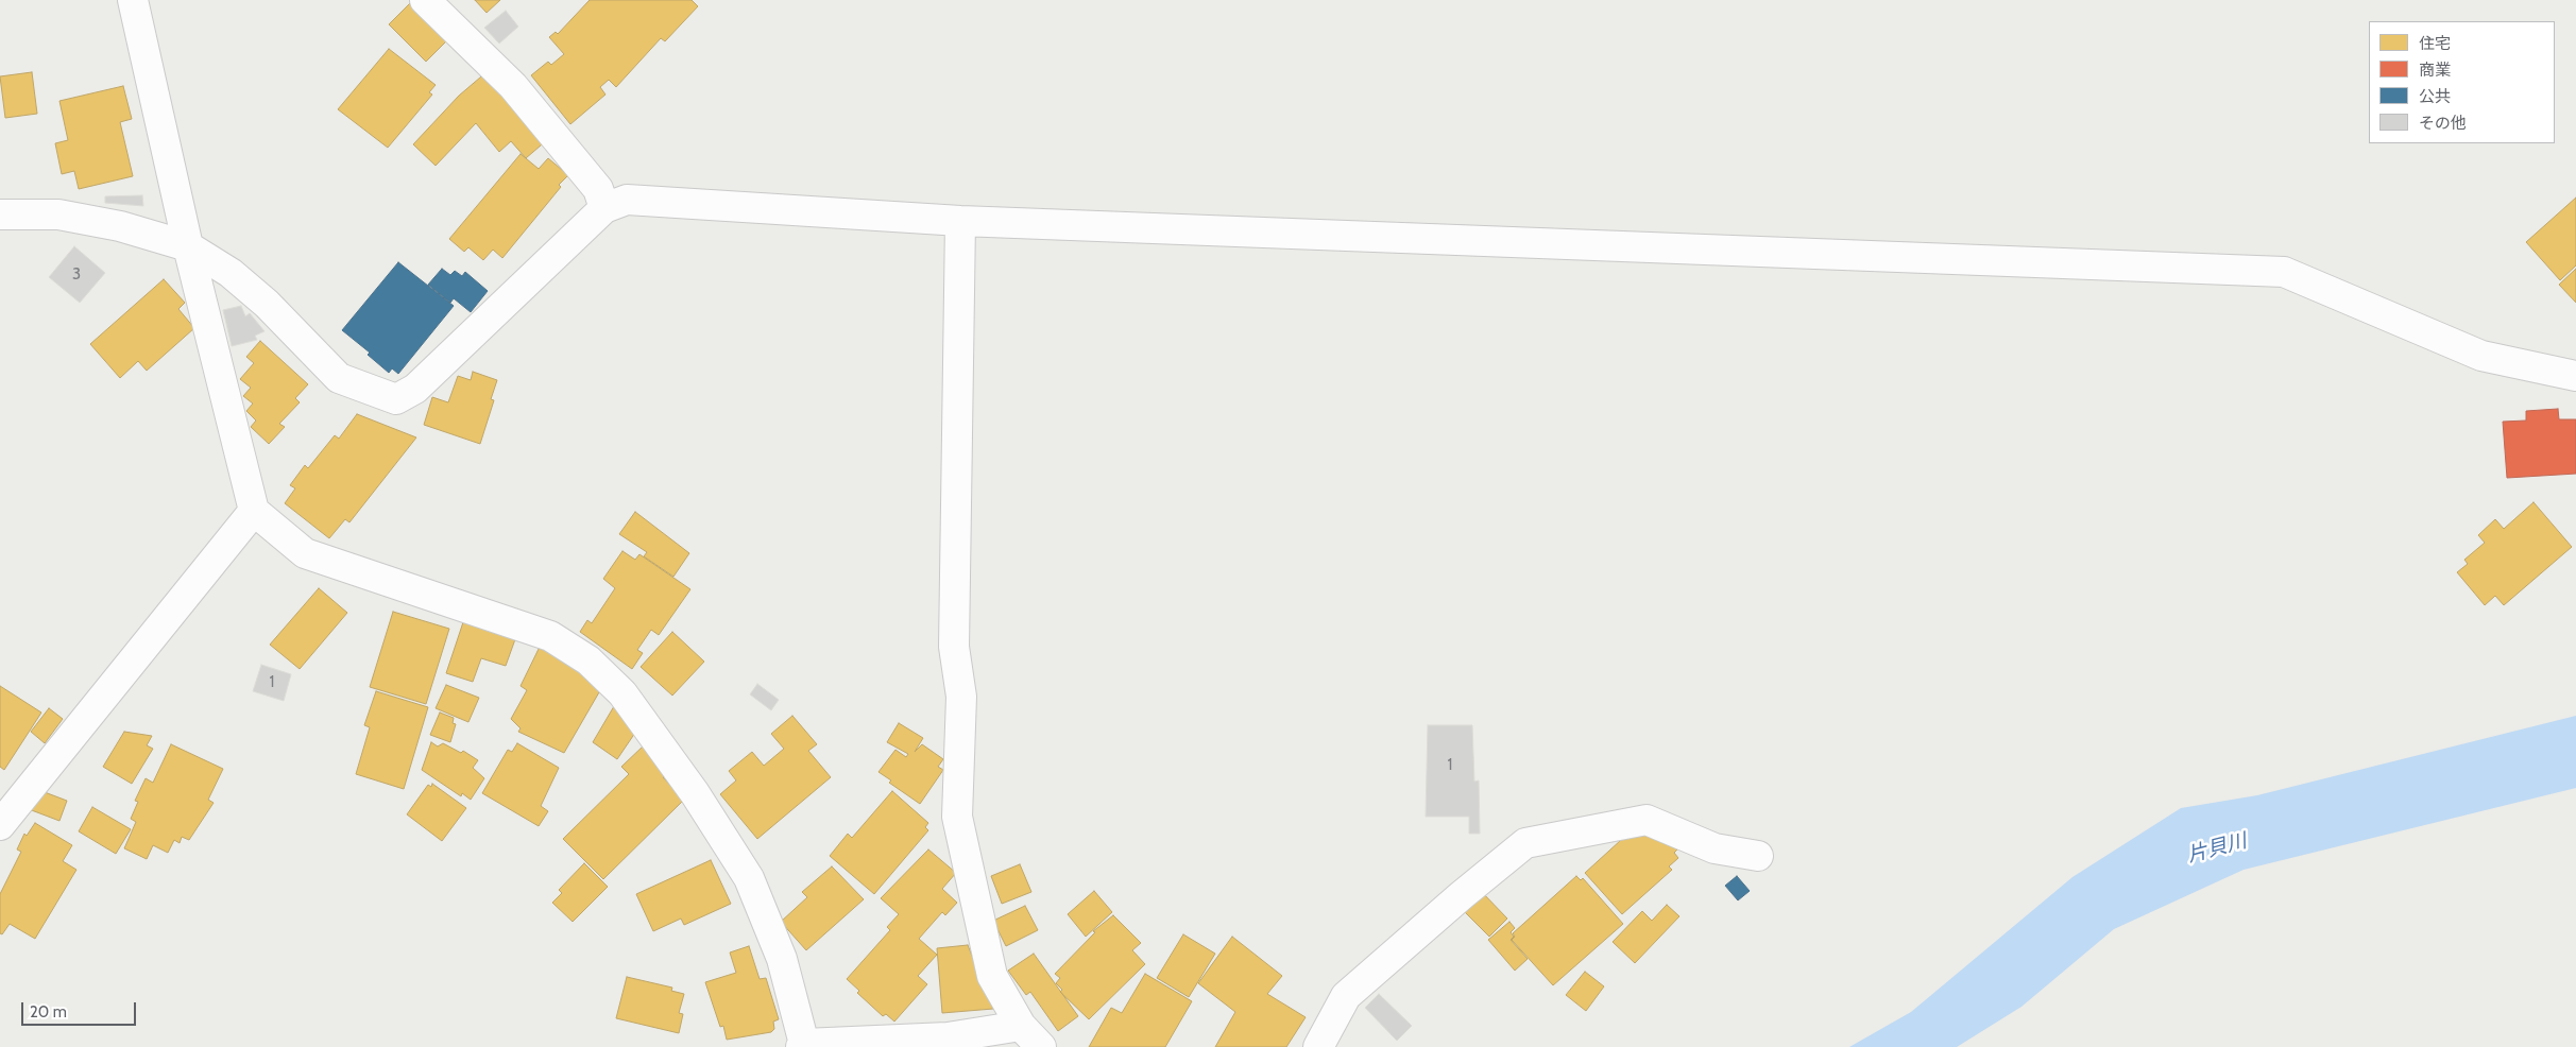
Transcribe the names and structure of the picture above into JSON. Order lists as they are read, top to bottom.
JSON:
{
  "water": ["片貝川"],
  "house_numbers": ["3", "1", "1"],
  "legend": [
    "住宅",
    "商業",
    "公共",
    "その他"
  ],
  "scale_bar": "20 m"
}
